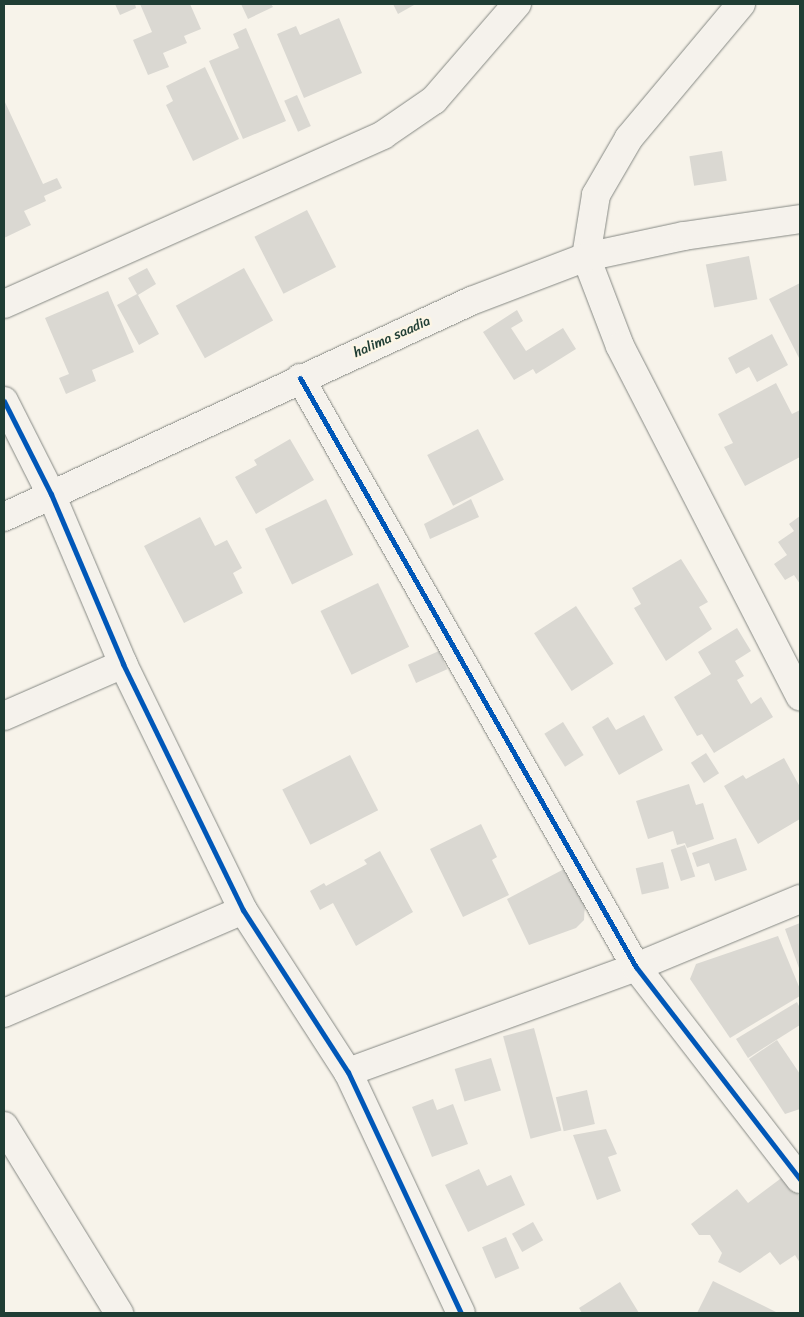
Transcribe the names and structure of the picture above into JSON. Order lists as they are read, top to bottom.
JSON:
{
  "streets": {
    "street": ["halima saadia"]
  }
}
